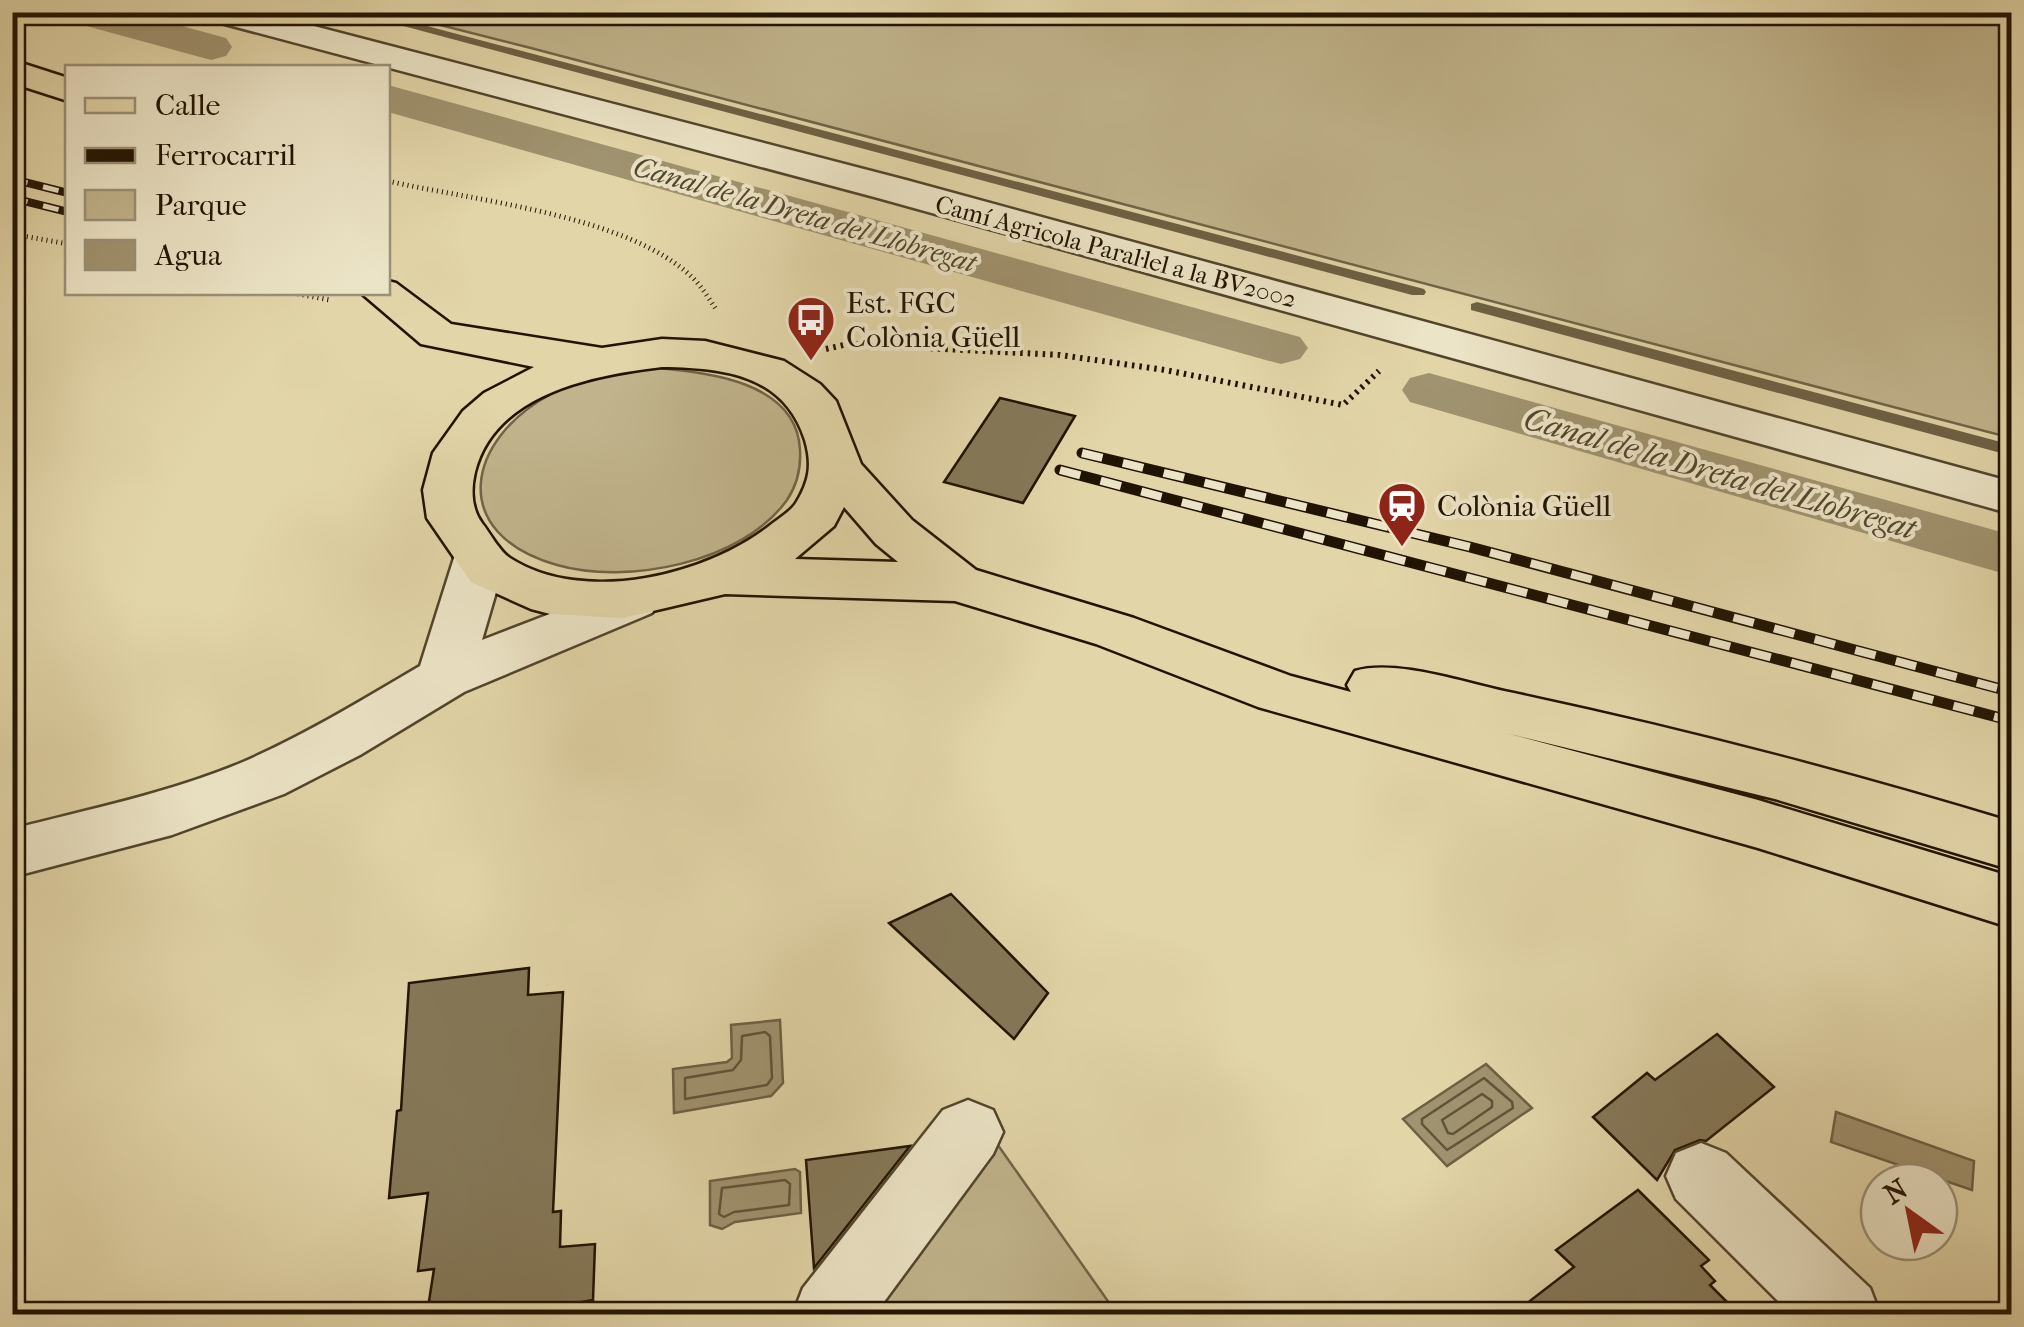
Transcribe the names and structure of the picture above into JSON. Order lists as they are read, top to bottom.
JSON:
{
  "streets": {
    "street": ["Camí Agricola Paral·lel a la BV2002"]
  },
  "water": ["Canal de la Dreta del Llobregat"],
  "places": {
    "bus stop": ["Est. FGC Colònia Güell"],
    "station": ["Colònia Güell"]
  },
  "legend": [
    "Calle",
    "Ferrocarril",
    "Parque",
    "Agua"
  ],
  "north": "top left"
}
